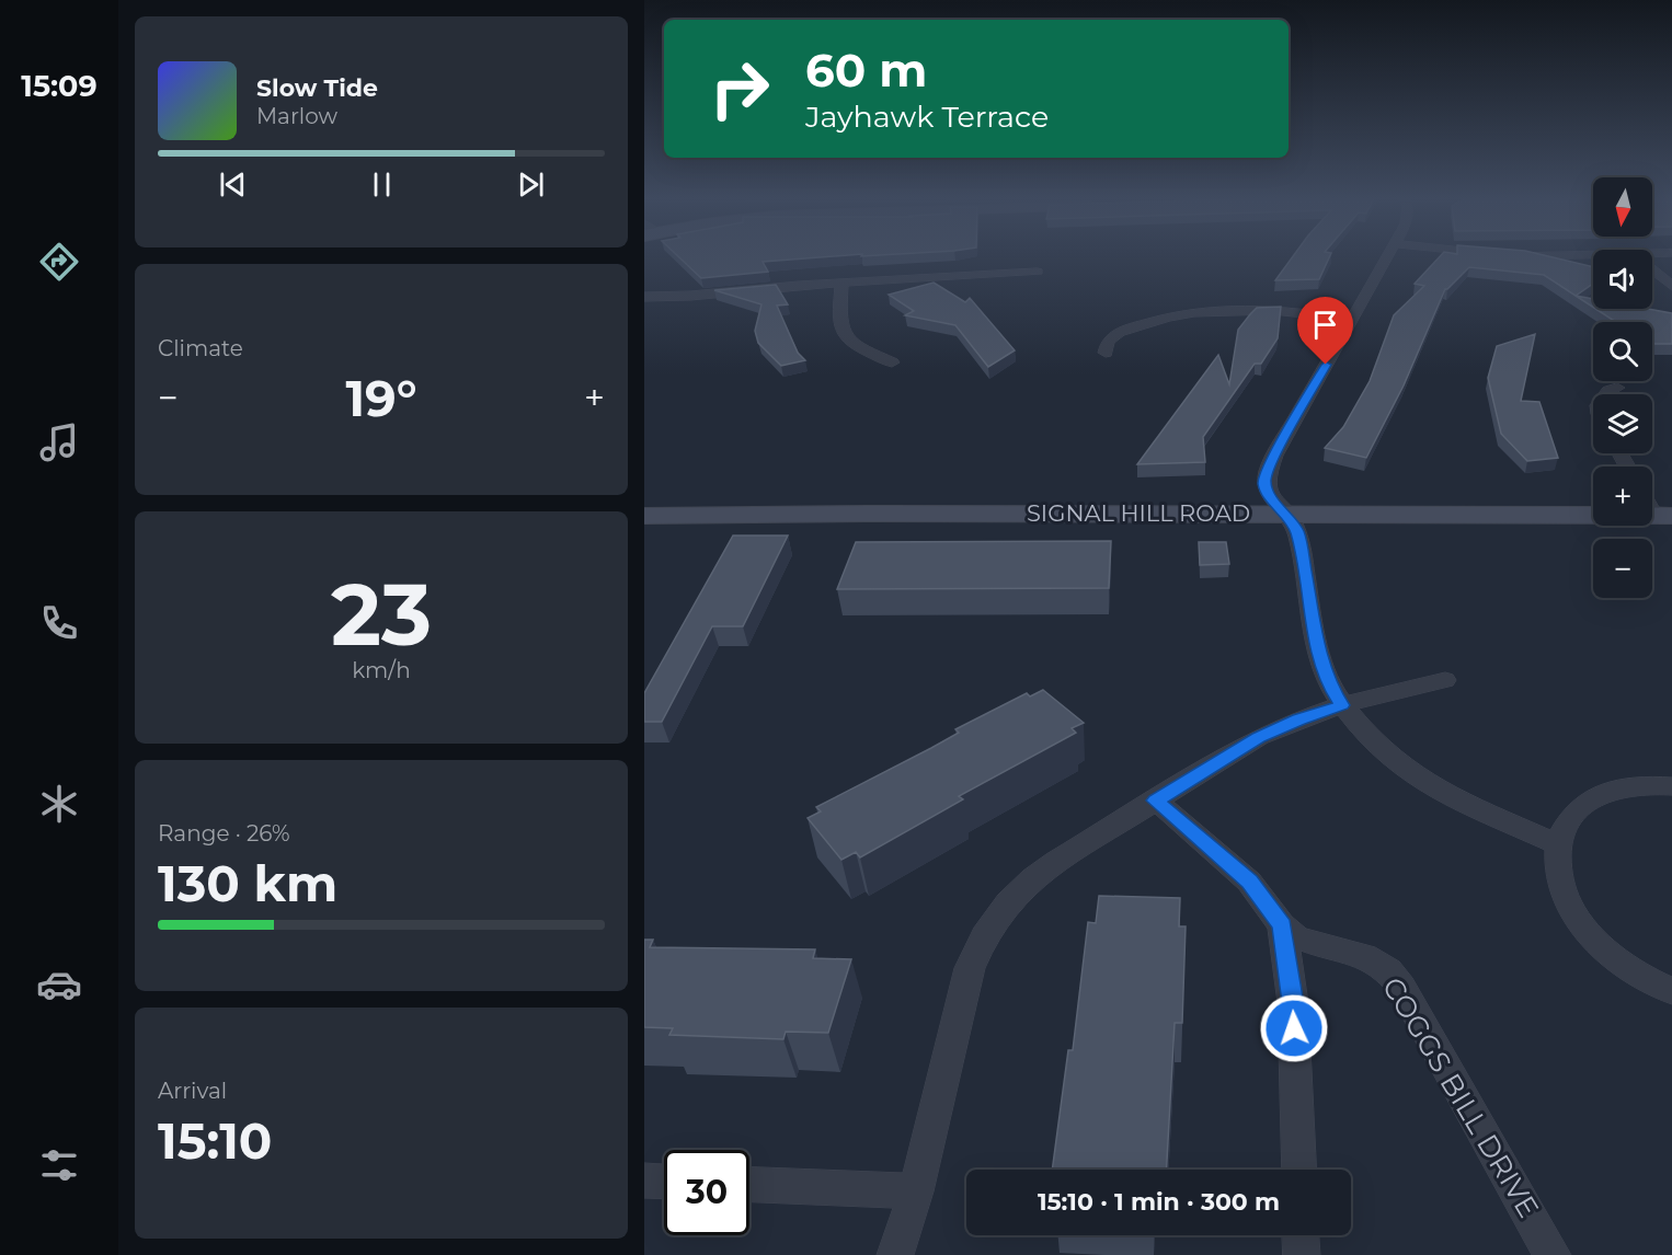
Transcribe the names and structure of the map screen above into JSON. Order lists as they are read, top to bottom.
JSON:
{
  "streets": {
    "main road": ["SIGNAL HILL ROAD"],
    "street": ["COGGS BILL DRIVE"]
  },
  "north": "bottom",
  "page": {
    "tabs": "15:09",
    "turn": ["60 m", "Jayhawk Terrace"],
    "song": ["Slow Tide", "Marlow"],
    "map_buttons": ["+", "−"],
    "tile": [
      "Climate",
      ["23", "km/h"],
      ["Range · 26%", "130 km"],
      ["Arrival", "15:10"]
    ],
    "heat": ["−", "19°", "+"],
    "limit": "30",
    "trip": "15:10 · 1 min · 300 m"
  }
}
